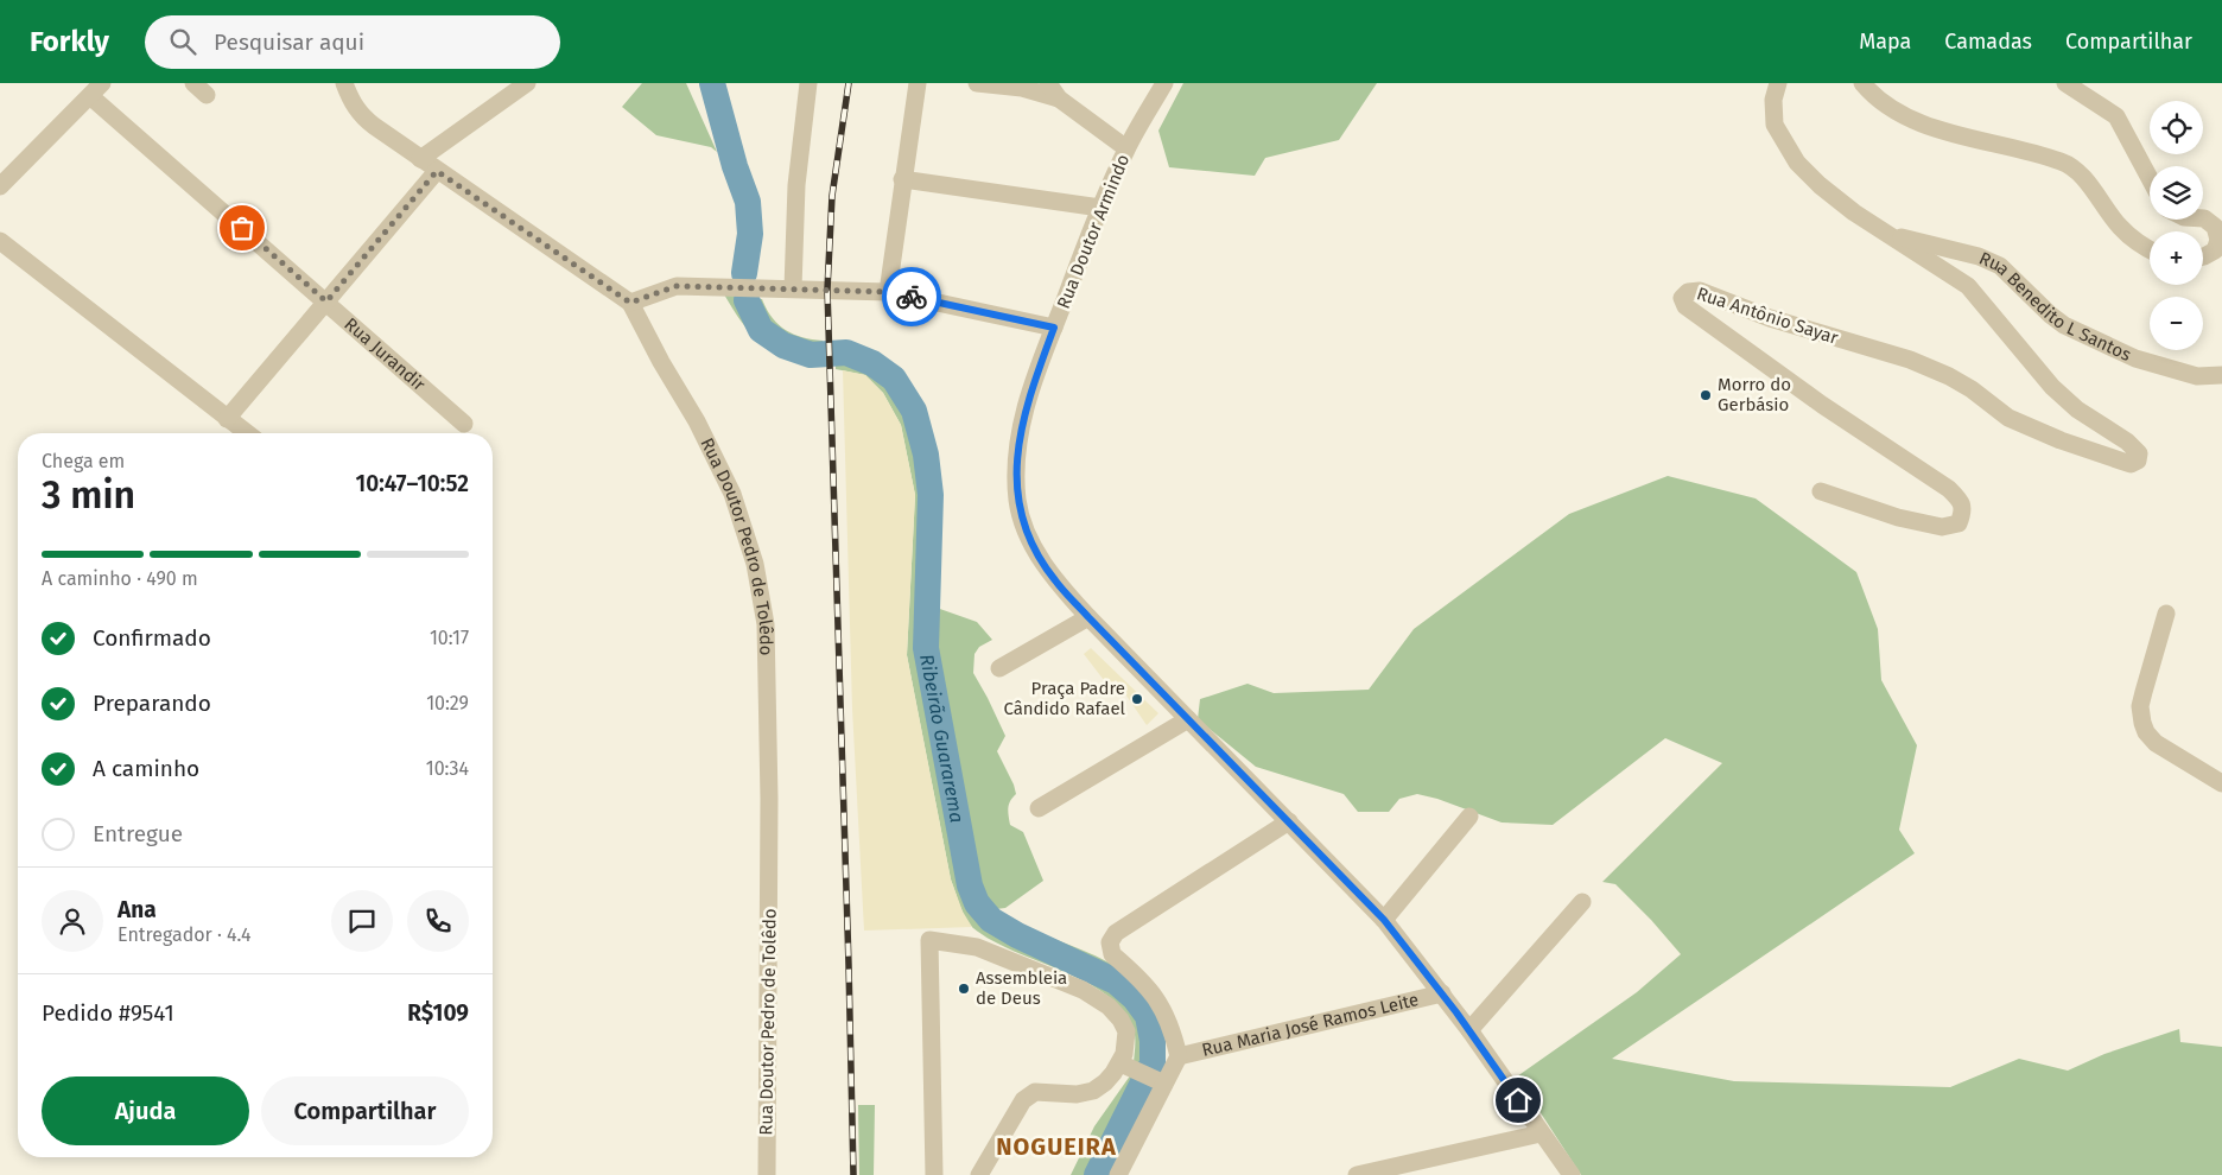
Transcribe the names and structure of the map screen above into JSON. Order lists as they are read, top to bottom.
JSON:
{
  "streets": {
    "street": [
      "Rua Doutor Armindo",
      "Rua Benedito L Santos",
      "Rua Antônio Sayar",
      "Rua Jurandir",
      "Rua Doutor Pedro de Tolêdo",
      "Rua Maria José Ramos Leite"
    ]
  },
  "crossings": [
    ["Rua Doutor Armindo", "Rua Maria José Ramos Leite"],
    ["Rua Benedito L Santos", "Rua Antônio Sayar"]
  ],
  "districts": ["NOGUEIRA"],
  "water": ["Ribeirão Guararema"],
  "places": ["Morro do Gerbásio", "Praça Padre Cândido Rafael", "Assembleia de Deus"],
  "page": {
    "header": "Forkly",
    "search": "Pesquisar aqui",
    "nav": ["Mapa", "Camadas", "Compartilhar"],
    "map_buttons": ["+", "−"],
    "heading": ["3 min", "Chega em", "10:47–10:52"],
    "panel": [
      "Ana",
      "Entregador · 4.4",
      "Pedido #9541",
      "R$109"
    ],
    "bar": "A caminho · 490 m",
    "list": [
      ["Confirmado", "10:17"],
      ["Preparando", "10:29"],
      ["A caminho", "10:34"],
      "Entregue"
    ],
    "buttons": ["Ajuda", "Compartilhar"]
  }
}
